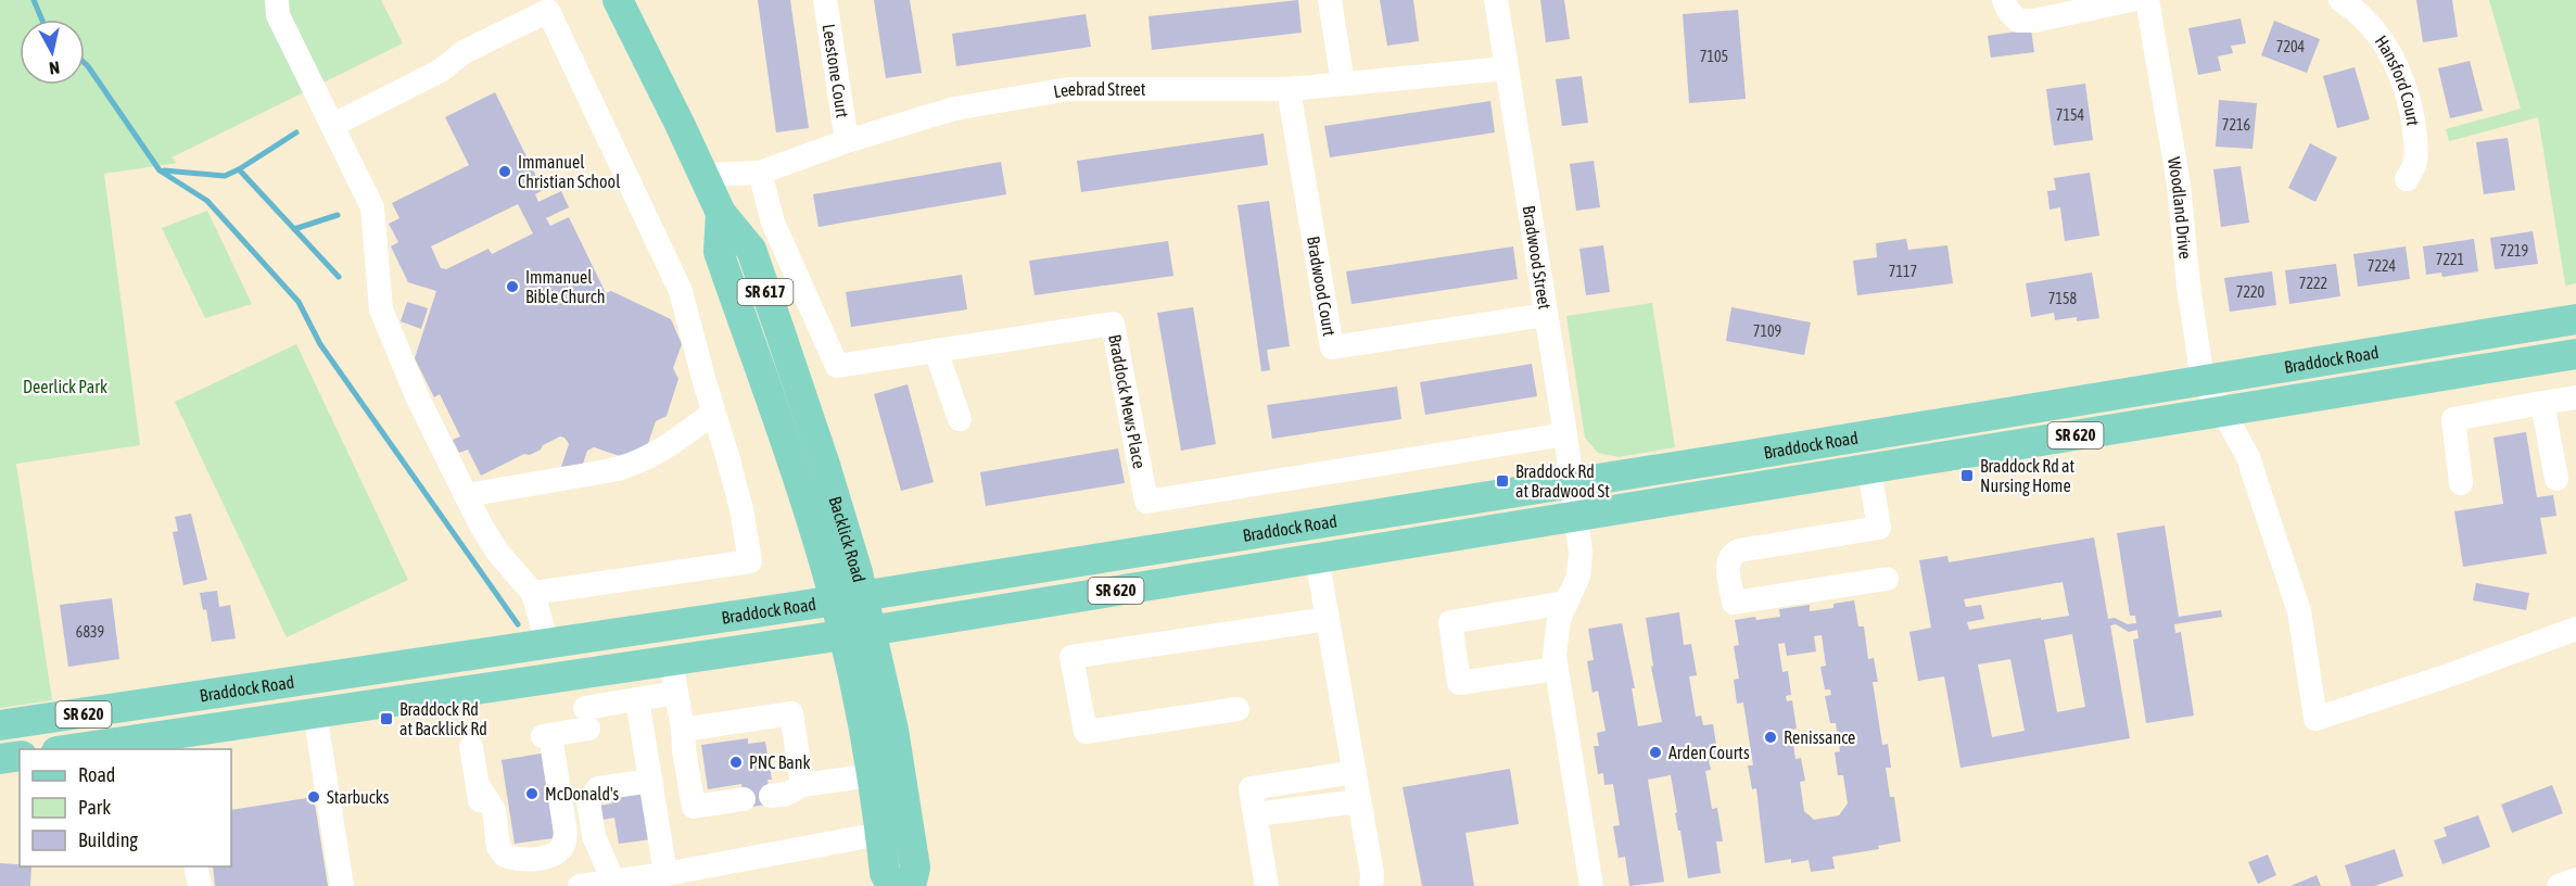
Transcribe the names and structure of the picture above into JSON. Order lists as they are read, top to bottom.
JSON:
{
  "streets": {
    "main road": [
      "SR 617",
      "Braddock Road",
      "SR 620",
      "Backlick Road"
    ],
    "street": [
      "Leestone Court",
      "Hansford Court",
      "Leebrad Street",
      "Woodland Drive",
      "Bradwood Street",
      "Bradwood Court",
      "Braddock Mews Place"
    ]
  },
  "crossings": [
    ["Leestone Court", "Leebrad Street"],
    ["Leebrad Street", "Bradwood Street"],
    ["Leebrad Street", "Bradwood Court"],
    ["Leebrad Street", "Braddock Mews Place"],
    ["Leebrad Street", "Backlick Road"],
    ["Woodland Drive", "Braddock Road"],
    ["Bradwood Street", "Bradwood Court"],
    ["Bradwood Street", "Braddock Road"],
    ["Bradwood Street", "Braddock Mews Place"],
    ["Braddock Road", "Backlick Road"]
  ],
  "parks": ["Deerlick Park"],
  "places": {
    "other": [
      "Immanuel Christian School",
      "Immanuel Bible Church",
      "Renissance",
      "Arden Courts",
      "PNC Bank",
      "McDonald's",
      "Starbucks"
    ],
    "transit": ["Braddock Rd at Nursing Home", "Braddock Rd at Bradwood St", "Braddock Rd at Backlick Rd"]
  },
  "house_numbers": [
    "7204",
    "7105",
    "7154",
    "7216",
    "7219",
    "7221",
    "7224",
    "7117",
    "7222",
    "7220",
    "7158",
    "7109",
    "6839"
  ],
  "legend": ["Road", "Park", "Building"],
  "north": "bottom"
}
